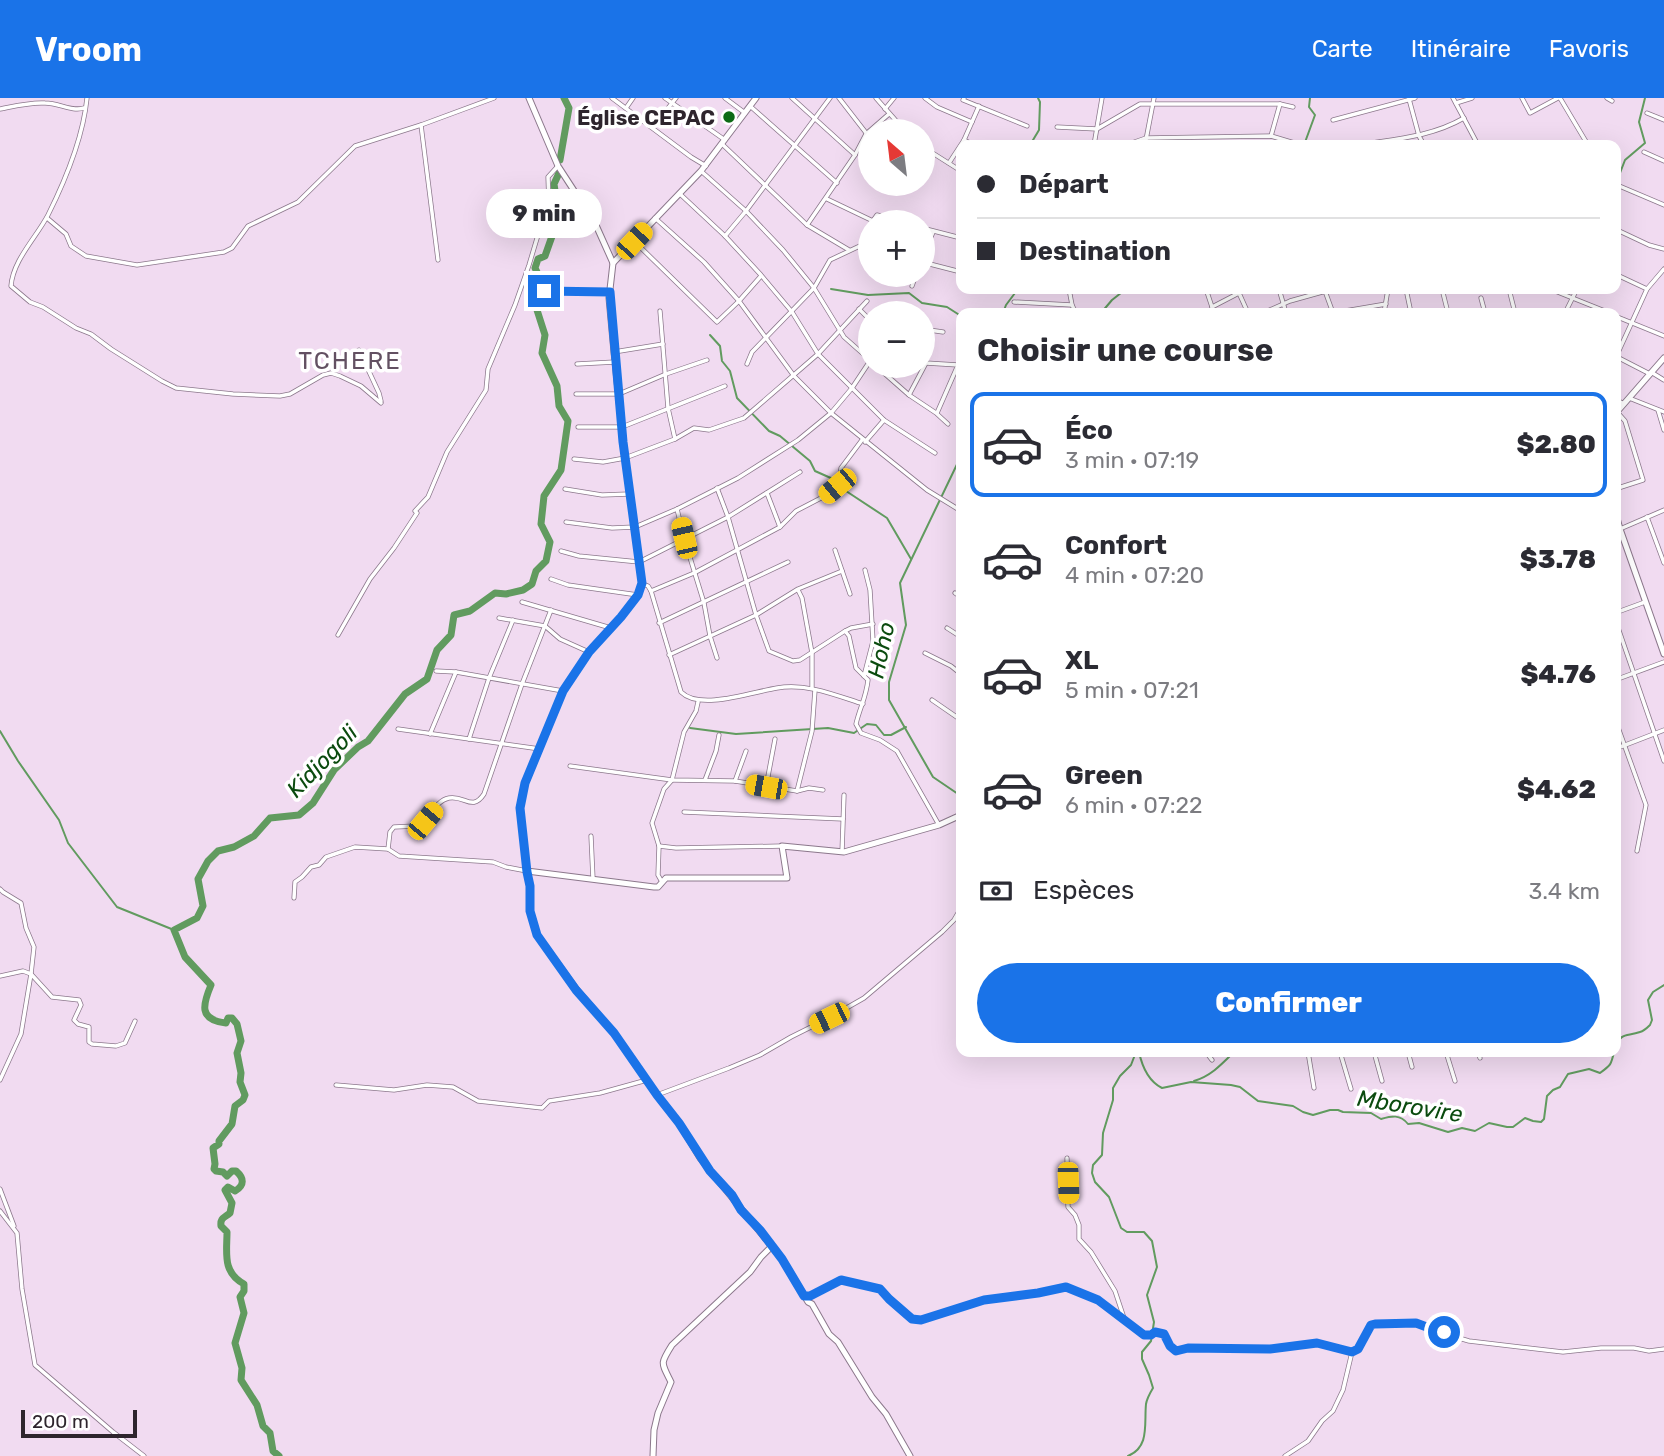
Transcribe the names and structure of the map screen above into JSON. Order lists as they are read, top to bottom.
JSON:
{
  "districts": ["TCHERE"],
  "water": ["Hoho", "Kidjogoli", "Mborovire"],
  "places": ["Église CEPAC"],
  "scale_bar": "200 m",
  "north": "top left",
  "page": {
    "header": "Vroom",
    "nav": ["Carte", "Itinéraire", "Favoris"],
    "map_buttons": ["+", "−"],
    "banner": ["Départ", "Destination"],
    "bubble": "9 min",
    "heading": "Choisir une course",
    "list": [
      {
        "name": "Éco",
        "note": "3 min · 07:19",
        "value": "$2.80"
      },
      {
        "name": "Confort",
        "note": "4 min · 07:20",
        "value": "$3.78"
      },
      {
        "name": "XL",
        "note": "5 min · 07:21",
        "value": "$4.76"
      },
      {
        "name": "Green",
        "note": "6 min · 07:22",
        "value": "$4.62"
      }
    ],
    "pay": ["Espèces", "3.4 km"],
    "buttons": "Confirmer",
    "scale": "200 m"
  }
}
